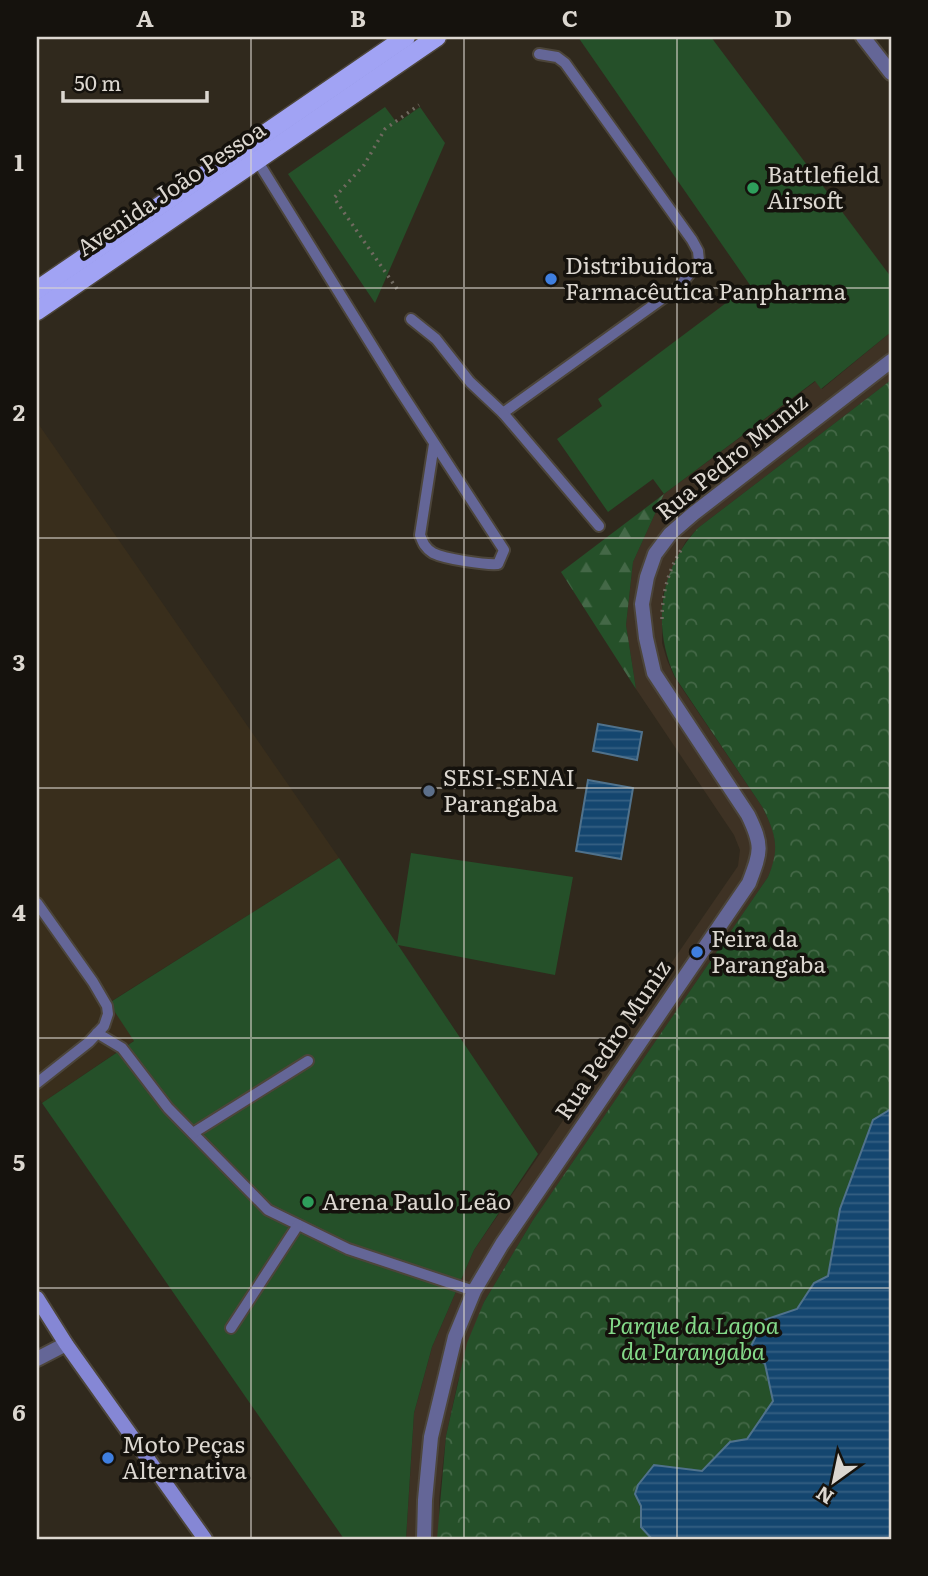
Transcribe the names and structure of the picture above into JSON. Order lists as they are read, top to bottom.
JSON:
{
  "streets": {
    "main road": ["Avenida João Pessoa"],
    "street": ["Rua Pedro Muniz"]
  },
  "parks": ["Parque da Lagoa da Parangaba"],
  "places": [
    "Battlefield Airsoft",
    "Distribuidora Farmacêutica Panpharma",
    "SESI-SENAI Parangaba",
    "Feira da Parangaba",
    "Arena Paulo Leão",
    "Moto Peças Alternativa"
  ],
  "scale_bar": "50 m",
  "north": "bottom left",
  "grid": {
    "columns": [
      "A",
      "B",
      "C",
      "D"
    ],
    "rows": [
      "1",
      "2",
      "3",
      "4",
      "5",
      "6"
    ]
  }
}
